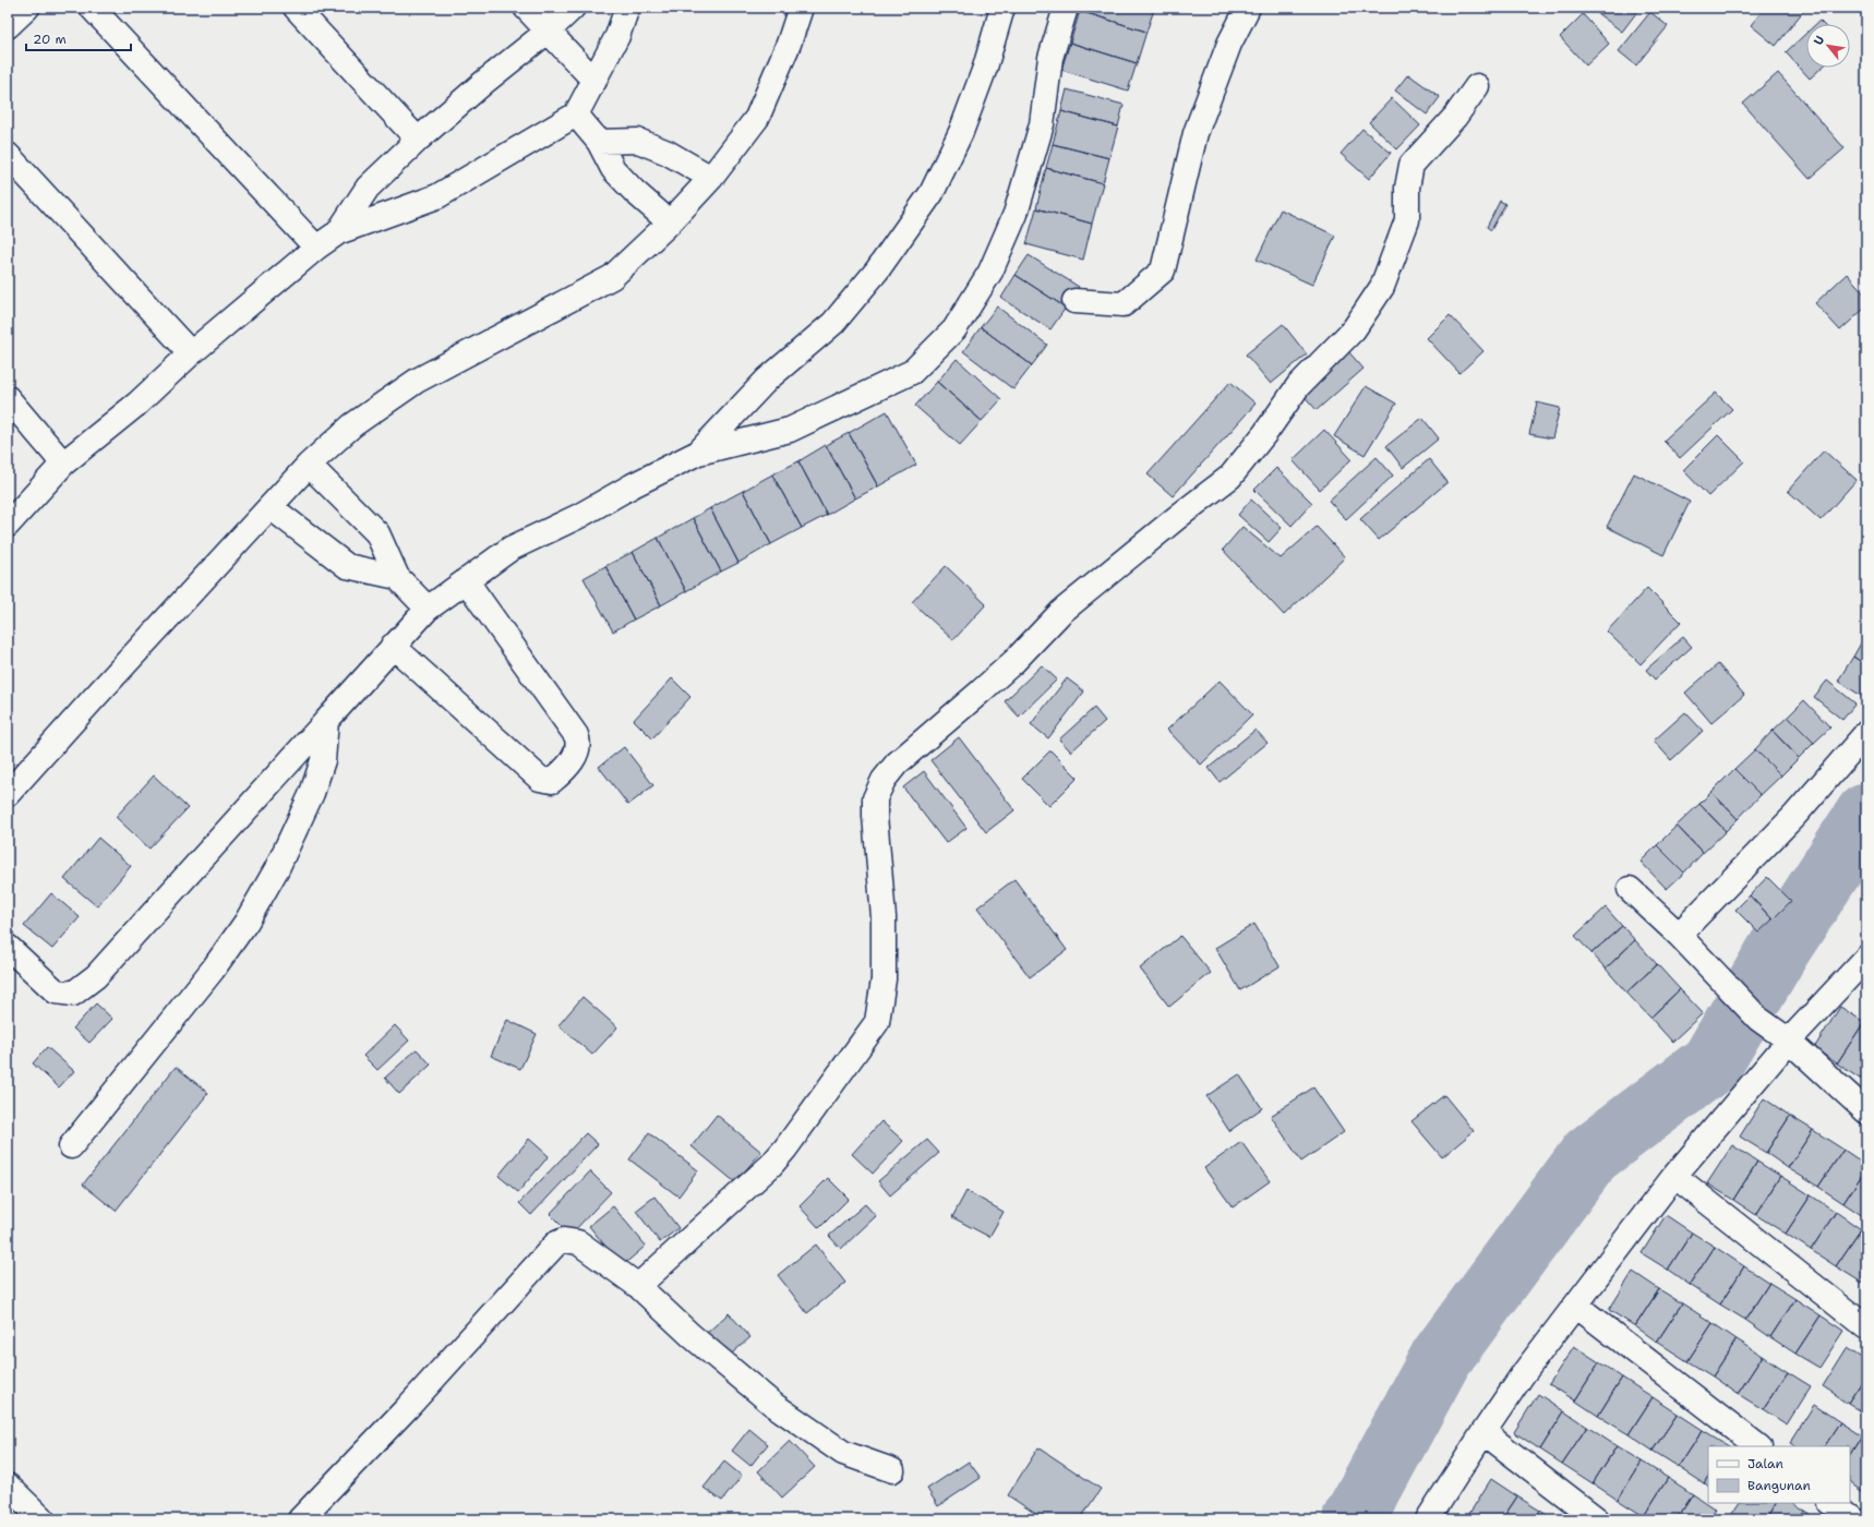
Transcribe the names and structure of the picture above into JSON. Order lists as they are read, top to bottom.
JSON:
{
  "legend": ["Jalan", "Bangunan"],
  "scale_bar": "20 m",
  "north": "top left"
}
